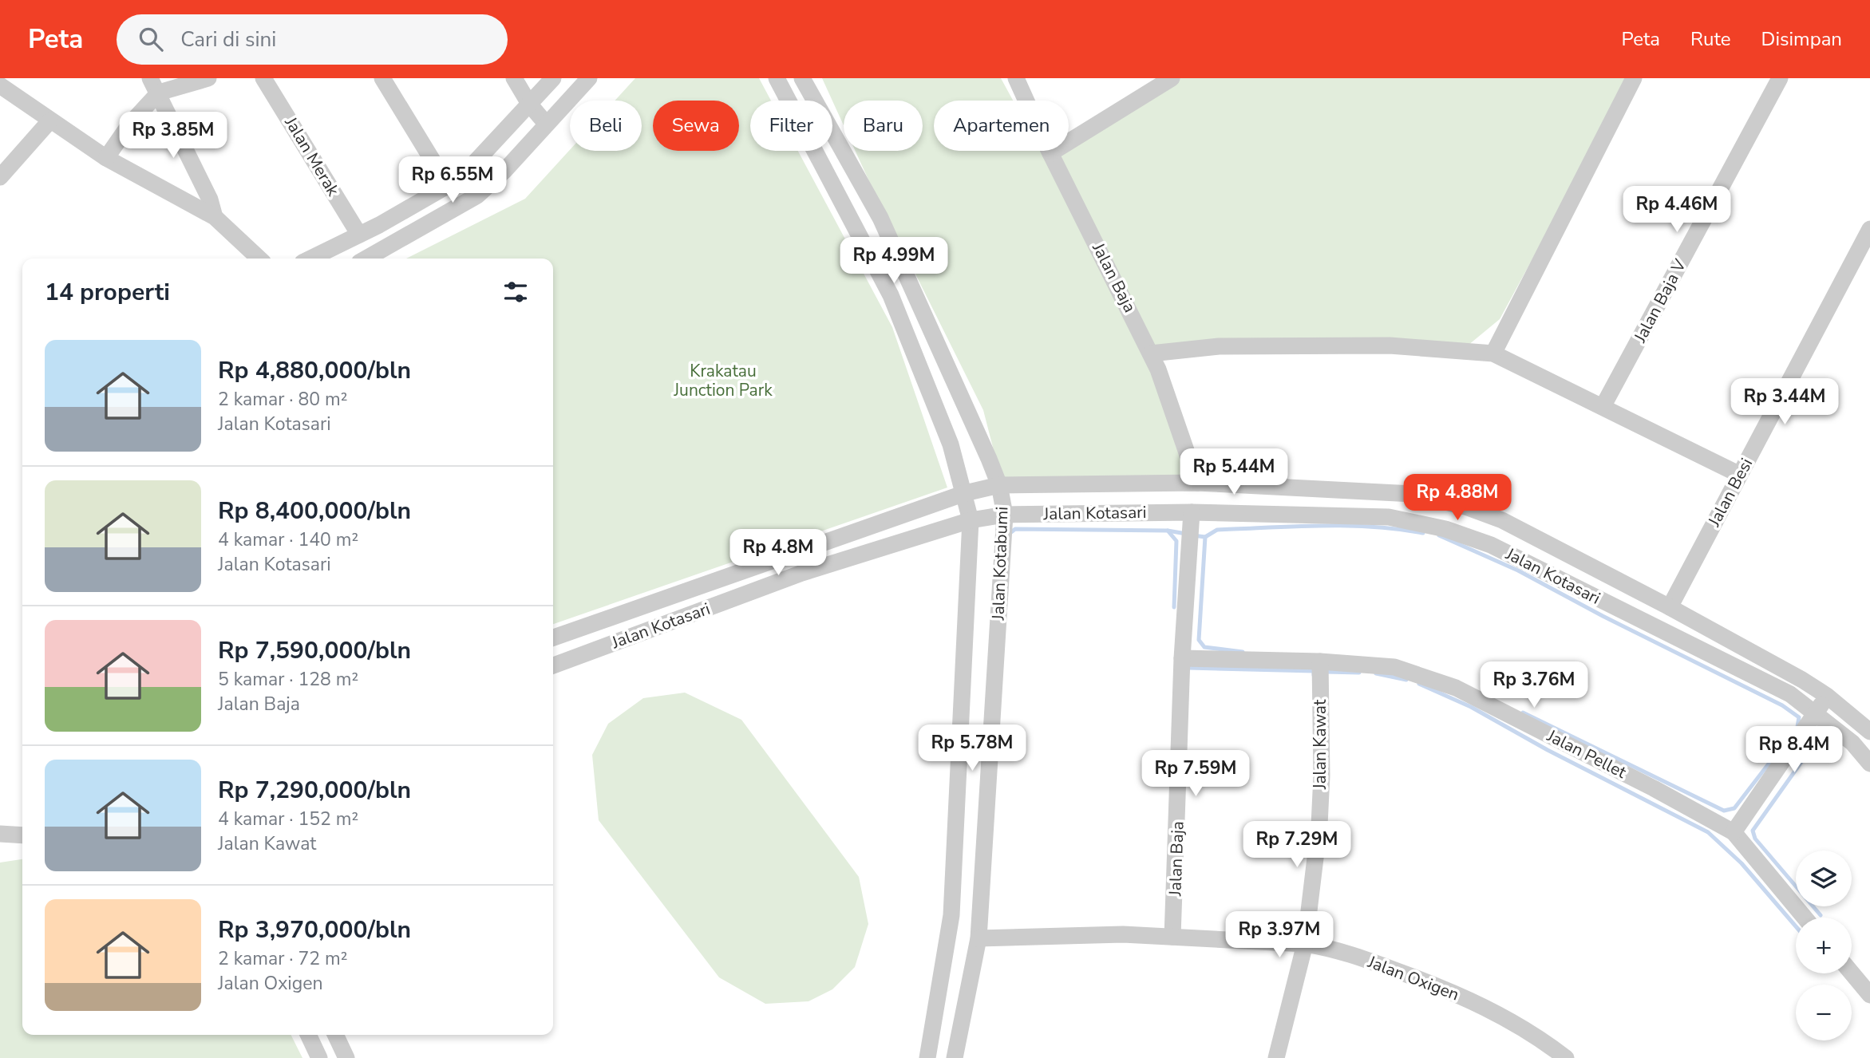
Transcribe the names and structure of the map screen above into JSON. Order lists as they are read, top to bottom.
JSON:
{
  "streets": {
    "street": [
      "Jalan Merak",
      "Jalan Baja",
      "Jalan Baja V",
      "Jalan Besi",
      "Jalan Kotasari",
      "Jalan Kotabumi",
      "Jalan Kawat",
      "Jalan Pellet",
      "Jalan Oxigen"
    ]
  },
  "crossings": [
    ["Jalan Baja", "Jalan Kotasari"],
    ["Jalan Baja", "Jalan Pellet"],
    ["Jalan Baja", "Jalan Oxigen"],
    ["Jalan Besi", "Jalan Kotasari"],
    ["Jalan Kotasari", "Jalan Kotabumi"],
    ["Jalan Kotabumi", "Jalan Oxigen"],
    ["Jalan Kawat", "Jalan Pellet"],
    ["Jalan Kawat", "Jalan Oxigen"]
  ],
  "parks": ["Krakatau Junction Park"],
  "page": {
    "header": "Peta",
    "search": "Cari di sini",
    "nav": ["Peta", "Rute", "Disimpan"],
    "chip": [
      "Beli",
      "Sewa",
      "Filter",
      "Baru",
      "Apartemen"
    ],
    "price": [
      "Rp 3.85M",
      "Rp 6.55M",
      "Rp 4.46M",
      "Rp 4.99M",
      "Rp 3.44M",
      "Rp 5.44M",
      "Rp 4.88M",
      "Rp 4.8M",
      "Rp 3.76M",
      "Rp 5.78M",
      "Rp 8.4M",
      "Rp 7.59M",
      "Rp 7.29M",
      "Rp 3.97M"
    ],
    "heading": "14 properti",
    "list": [
      {
        "name": "Rp 4,880,000/bln",
        "note": "2 kamar · 80 m² · Jalan Kotasari"
      },
      {
        "name": "Rp 8,400,000/bln",
        "note": "4 kamar · 140 m² · Jalan Kotasari"
      },
      {
        "name": "Rp 7,590,000/bln",
        "note": "5 kamar · 128 m² · Jalan Baja"
      },
      {
        "name": "Rp 7,290,000/bln",
        "note": "4 kamar · 152 m² · Jalan Kawat"
      },
      {
        "name": "Rp 3,970,000/bln",
        "note": "2 kamar · 72 m² · Jalan Oxigen"
      }
    ],
    "map_buttons": ["+", "−"]
  }
}
